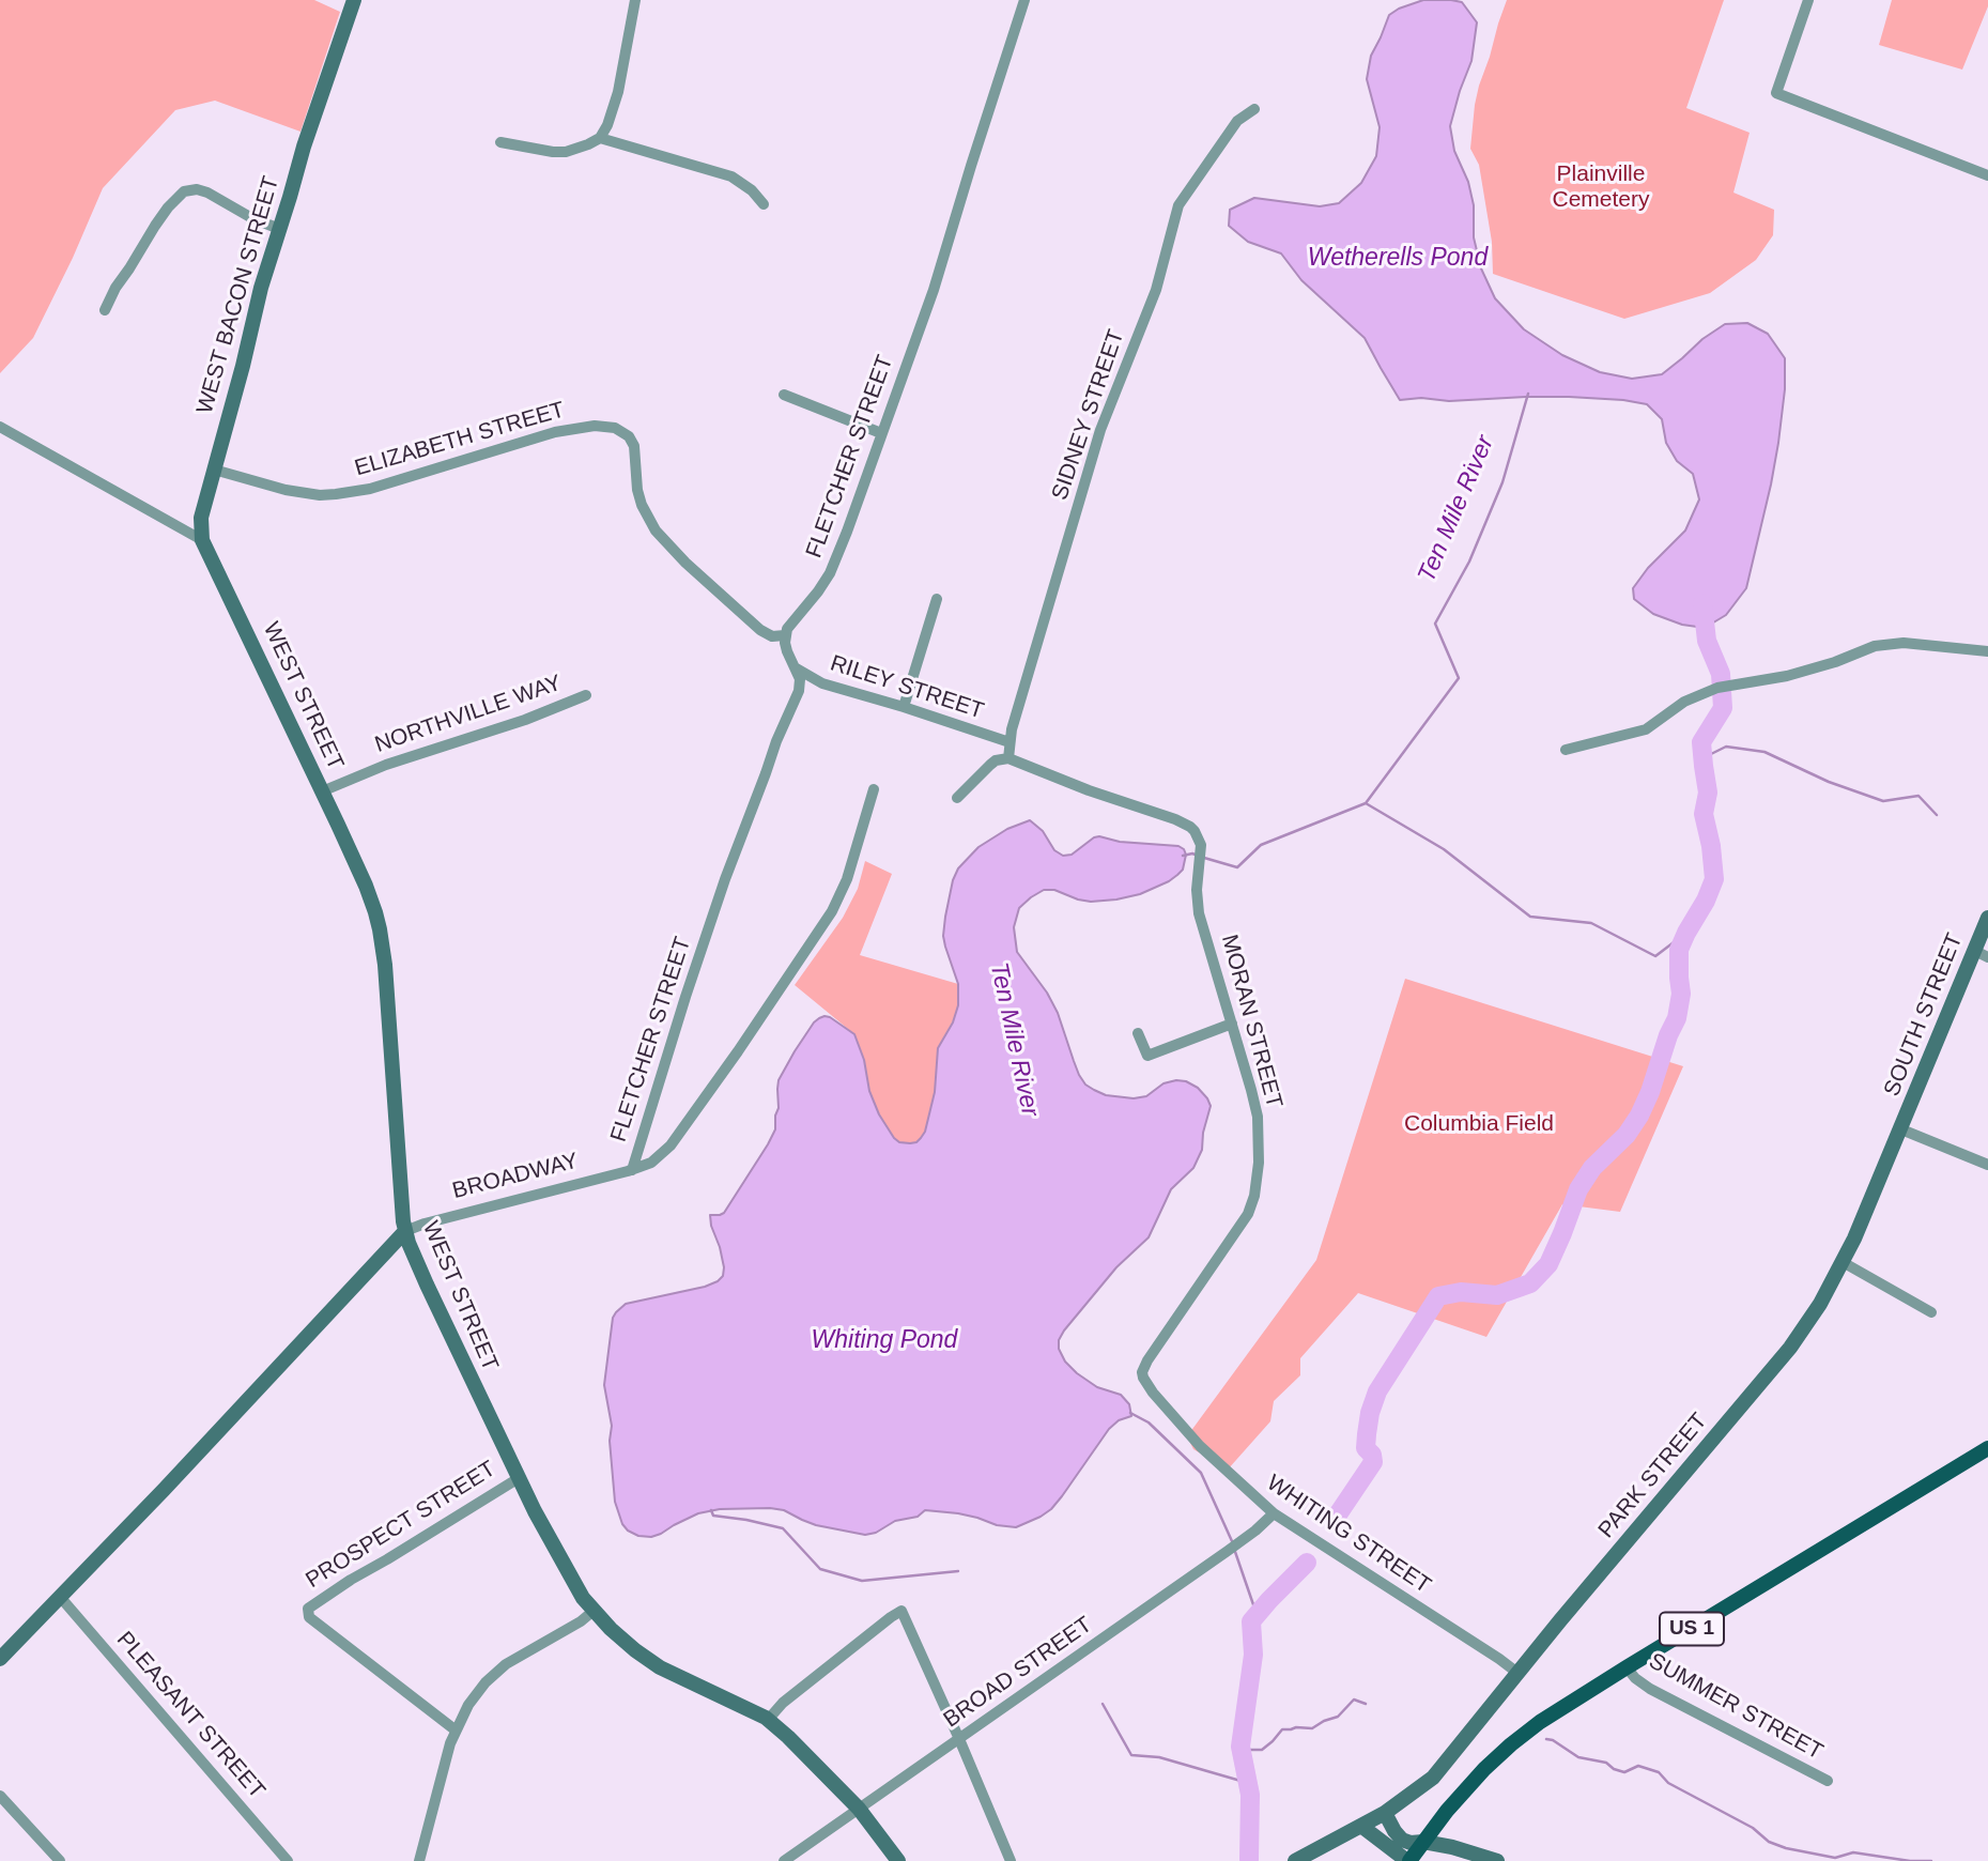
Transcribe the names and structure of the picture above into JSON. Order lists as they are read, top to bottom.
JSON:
{
  "streets": {
    "main road": ["US 1"],
    "street": [
      "WEST BACON STREET",
      "SIDNEY STREET",
      "ELIZABETH STREET",
      "FLETCHER STREET",
      "RILEY STREET",
      "WEST STREET",
      "NORTHVILLE WAY",
      "SOUTH STREET",
      "MORAN STREET",
      "BROADWAY",
      "PARK STREET",
      "PROSPECT STREET",
      "WHITING STREET",
      "BROAD STREET",
      "SUMMER STREET",
      "PLEASANT STREET"
    ]
  },
  "crossings": [
    ["WEST BACON STREET", "ELIZABETH STREET"],
    ["WEST BACON STREET", "WEST STREET"],
    ["SIDNEY STREET", "RILEY STREET"],
    ["SIDNEY STREET", "MORAN STREET"],
    ["ELIZABETH STREET", "FLETCHER STREET"],
    ["FLETCHER STREET", "RILEY STREET"],
    ["FLETCHER STREET", "BROADWAY"],
    ["WEST STREET", "NORTHVILLE WAY"],
    ["WEST STREET", "BROADWAY"],
    ["WEST STREET", "PROSPECT STREET"],
    ["WEST STREET", "BROAD STREET"],
    ["SOUTH STREET", "PARK STREET"],
    ["MORAN STREET", "WHITING STREET"],
    ["BROADWAY", "PLEASANT STREET"],
    ["PARK STREET", "WHITING STREET"],
    ["WHITING STREET", "BROAD STREET"],
    ["US 1", "SUMMER STREET"]
  ],
  "water": ["Wetherells Pond", "Ten Mile River", "Whiting Pond"],
  "parks": ["Plainville Cemetery", "Columbia Field"]
}
